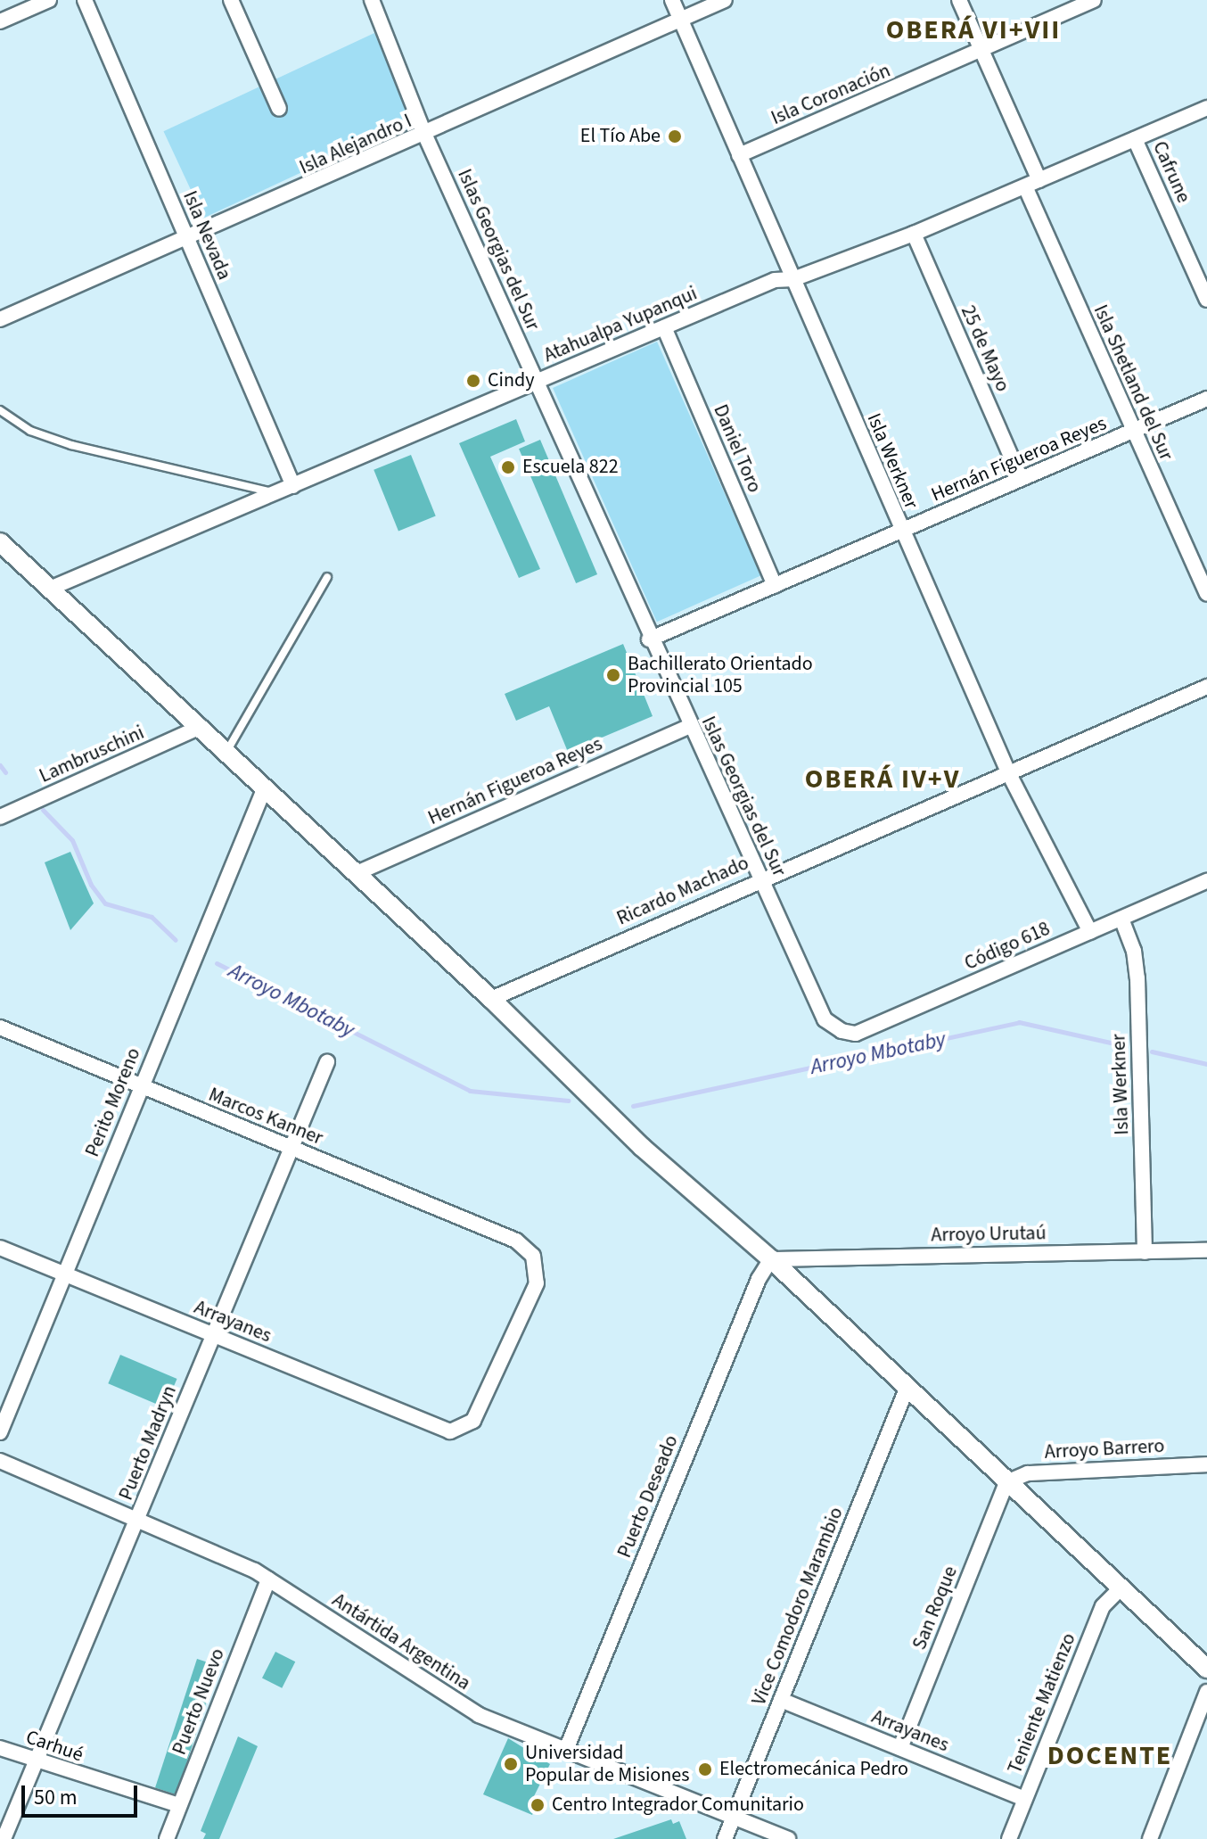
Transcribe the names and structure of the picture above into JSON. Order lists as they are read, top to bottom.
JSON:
{
  "streets": {
    "street": [
      "Isla Coronación",
      "Isla Alejandro I",
      "Cafrune",
      "Isla Nevada",
      "Islas Georgias del Sur",
      "Atahualpa Yupanqui",
      "25 de Mayo",
      "Isla Shetland del Sur",
      "Daniel Toro",
      "Hernán Figueroa Reyes",
      "Isla Werkner",
      "Lambruschini",
      "Ricardo Machado",
      "Código 618",
      "Perito Moreno",
      "Marcos Kanner",
      "Arroyo Urutaú",
      "Arrayanes",
      "Puerto Madryn",
      "Arroyo Barrero",
      "Puerto Deseado",
      "Vice Comodoro Marambio",
      "San Roque",
      "Antártida Argentina",
      "Puerto Nuevo",
      "Teniente Matienzo",
      "Carhué"
    ]
  },
  "crossings": [
    ["Isla Coronación", "Isla Shetland del Sur"],
    ["Isla Coronación", "Isla Werkner"],
    ["Isla Alejandro I", "Isla Nevada"],
    ["Isla Alejandro I", "Islas Georgias del Sur"],
    ["Isla Alejandro I", "Isla Werkner"],
    ["Cafrune", "Atahualpa Yupanqui"],
    ["Isla Nevada", "Atahualpa Yupanqui"],
    ["Islas Georgias del Sur", "Atahualpa Yupanqui"],
    ["Islas Georgias del Sur", "Hernán Figueroa Reyes"],
    ["Islas Georgias del Sur", "Ricardo Machado"],
    ["Islas Georgias del Sur", "Código 618"],
    ["Atahualpa Yupanqui", "25 de Mayo"],
    ["Atahualpa Yupanqui", "Isla Shetland del Sur"],
    ["Atahualpa Yupanqui", "Daniel Toro"],
    ["Atahualpa Yupanqui", "Isla Werkner"],
    ["25 de Mayo", "Hernán Figueroa Reyes"],
    ["Isla Shetland del Sur", "Hernán Figueroa Reyes"],
    ["Daniel Toro", "Hernán Figueroa Reyes"],
    ["Hernán Figueroa Reyes", "Isla Werkner"],
    ["Isla Werkner", "Ricardo Machado"],
    ["Isla Werkner", "Código 618"],
    ["Isla Werkner", "Arroyo Urutaú"],
    ["Perito Moreno", "Marcos Kanner"],
    ["Perito Moreno", "Arrayanes"],
    ["Marcos Kanner", "Arrayanes"],
    ["Marcos Kanner", "Puerto Madryn"],
    ["Arroyo Urutaú", "Puerto Deseado"],
    ["Arrayanes", "Puerto Madryn"],
    ["Arrayanes", "Vice Comodoro Marambio"],
    ["Arrayanes", "San Roque"],
    ["Arrayanes", "Teniente Matienzo"],
    ["Puerto Madryn", "Antártida Argentina"],
    ["Puerto Madryn", "Carhué"],
    ["Arroyo Barrero", "San Roque"],
    ["Puerto Deseado", "Antártida Argentina"],
    ["Vice Comodoro Marambio", "Antártida Argentina"],
    ["Antártida Argentina", "Puerto Nuevo"],
    ["Puerto Nuevo", "Carhué"]
  ],
  "districts": ["OBERÁ VI+VII", "OBERÁ IV+V", "DOCENTE"],
  "water": ["Arroyo Mbotaby"],
  "places": [
    "El Tío Abe",
    "Cindy",
    "Escuela 822",
    "Bachillerato Orientado Provincial 105",
    "Universidad Popular de Misiones",
    "Electromecánica Pedro",
    "Centro Integrador Comunitario"
  ],
  "scale_bar": "50 m"
}
